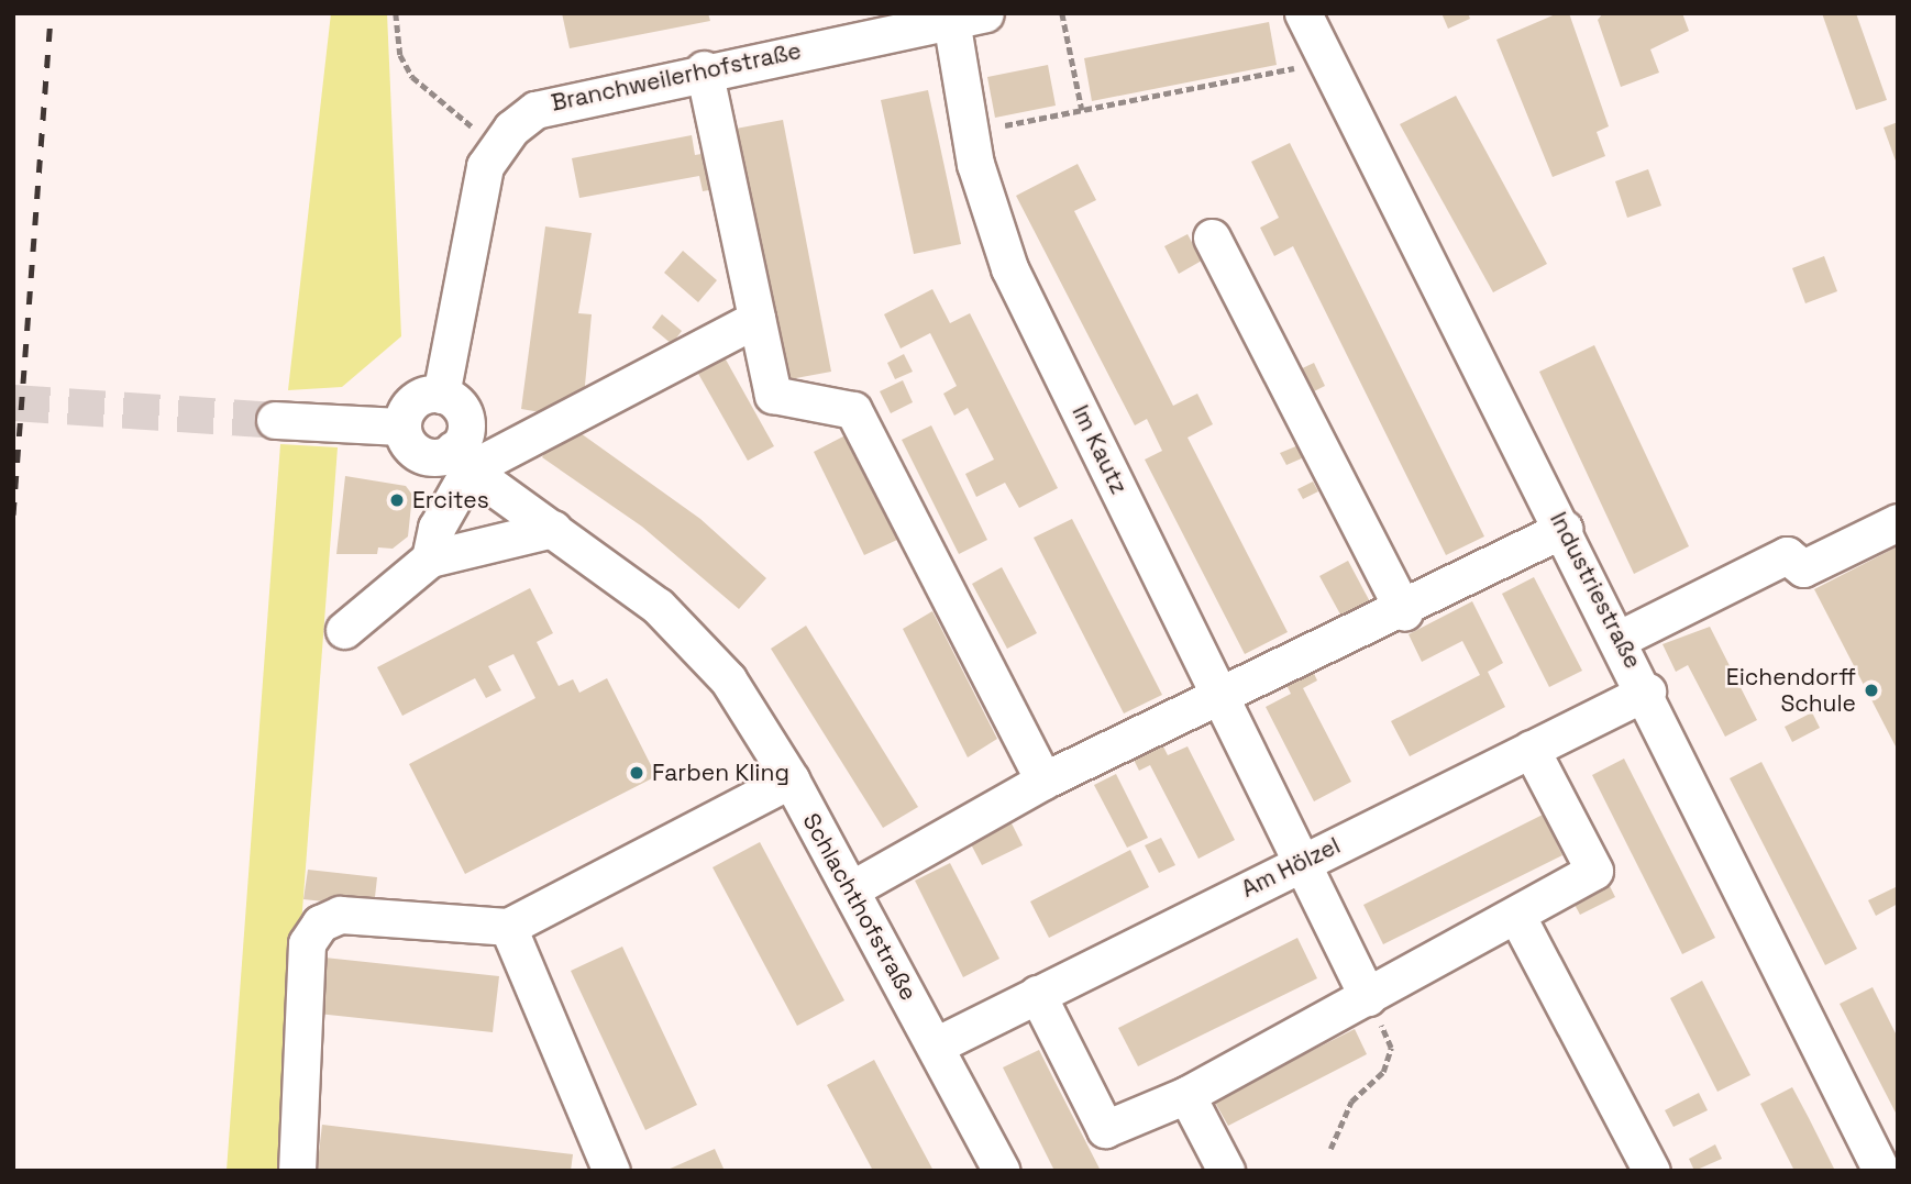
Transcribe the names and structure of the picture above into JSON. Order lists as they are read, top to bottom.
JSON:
{
  "streets": {
    "street": [
      "Branchweilerhofstraße",
      "Im Kautz",
      "Industriestraße",
      "Am Hölzel",
      "Schlachthofstraße"
    ]
  },
  "crossings": [
    ["Branchweilerhofstraße", "Im Kautz"],
    ["Branchweilerhofstraße", "Schlachthofstraße"],
    ["Im Kautz", "Am Hölzel"],
    ["Industriestraße", "Am Hölzel"],
    ["Am Hölzel", "Schlachthofstraße"]
  ],
  "places": ["Ercites", "Eichendorff Schule", "Farben Kling"]
}
